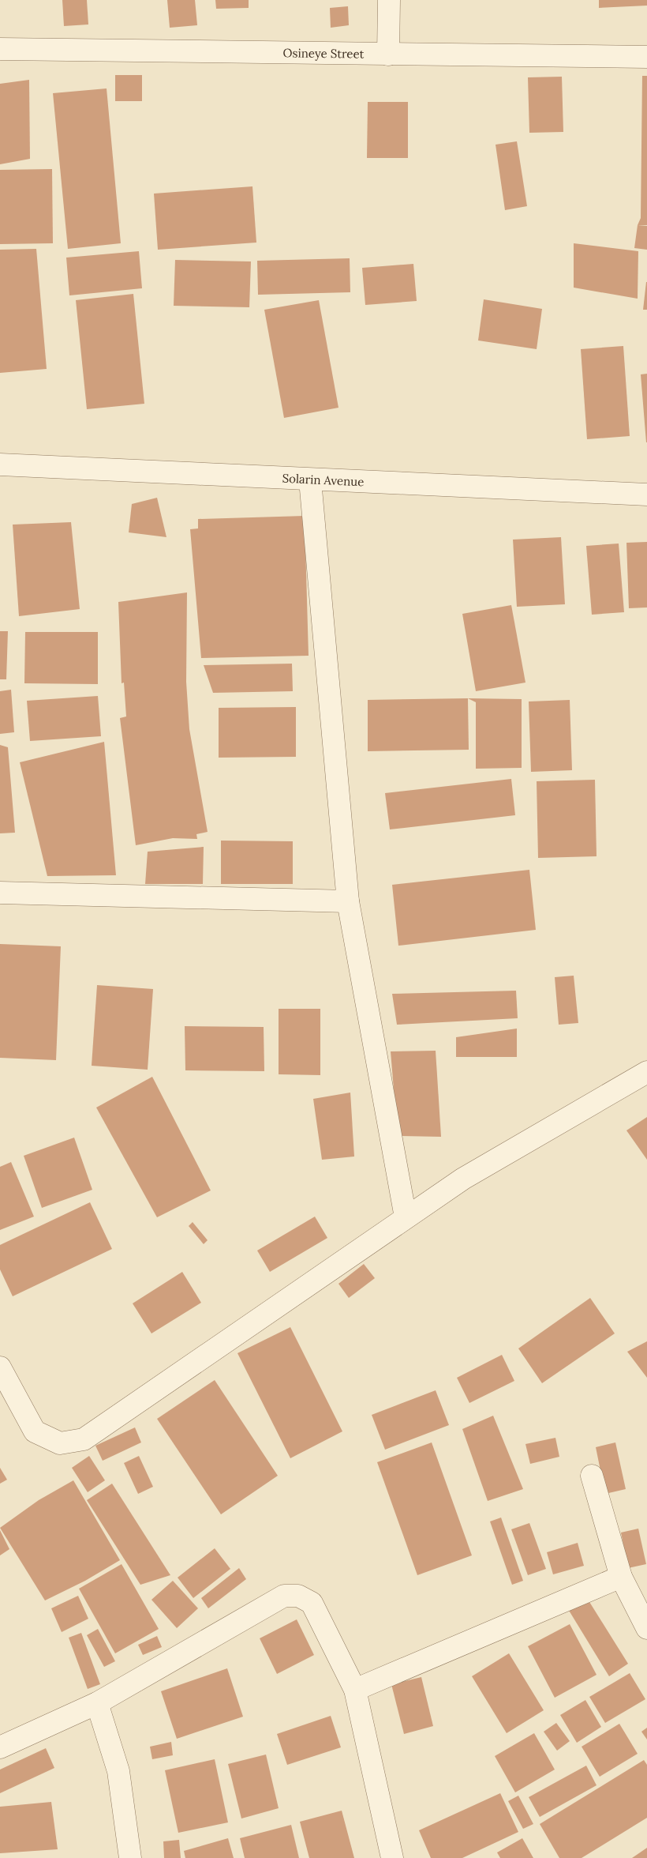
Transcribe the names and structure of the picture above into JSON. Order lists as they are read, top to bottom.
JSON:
{
  "streets": {
    "street": ["Osineye Street", "Solarin Avenue"]
  }
}
